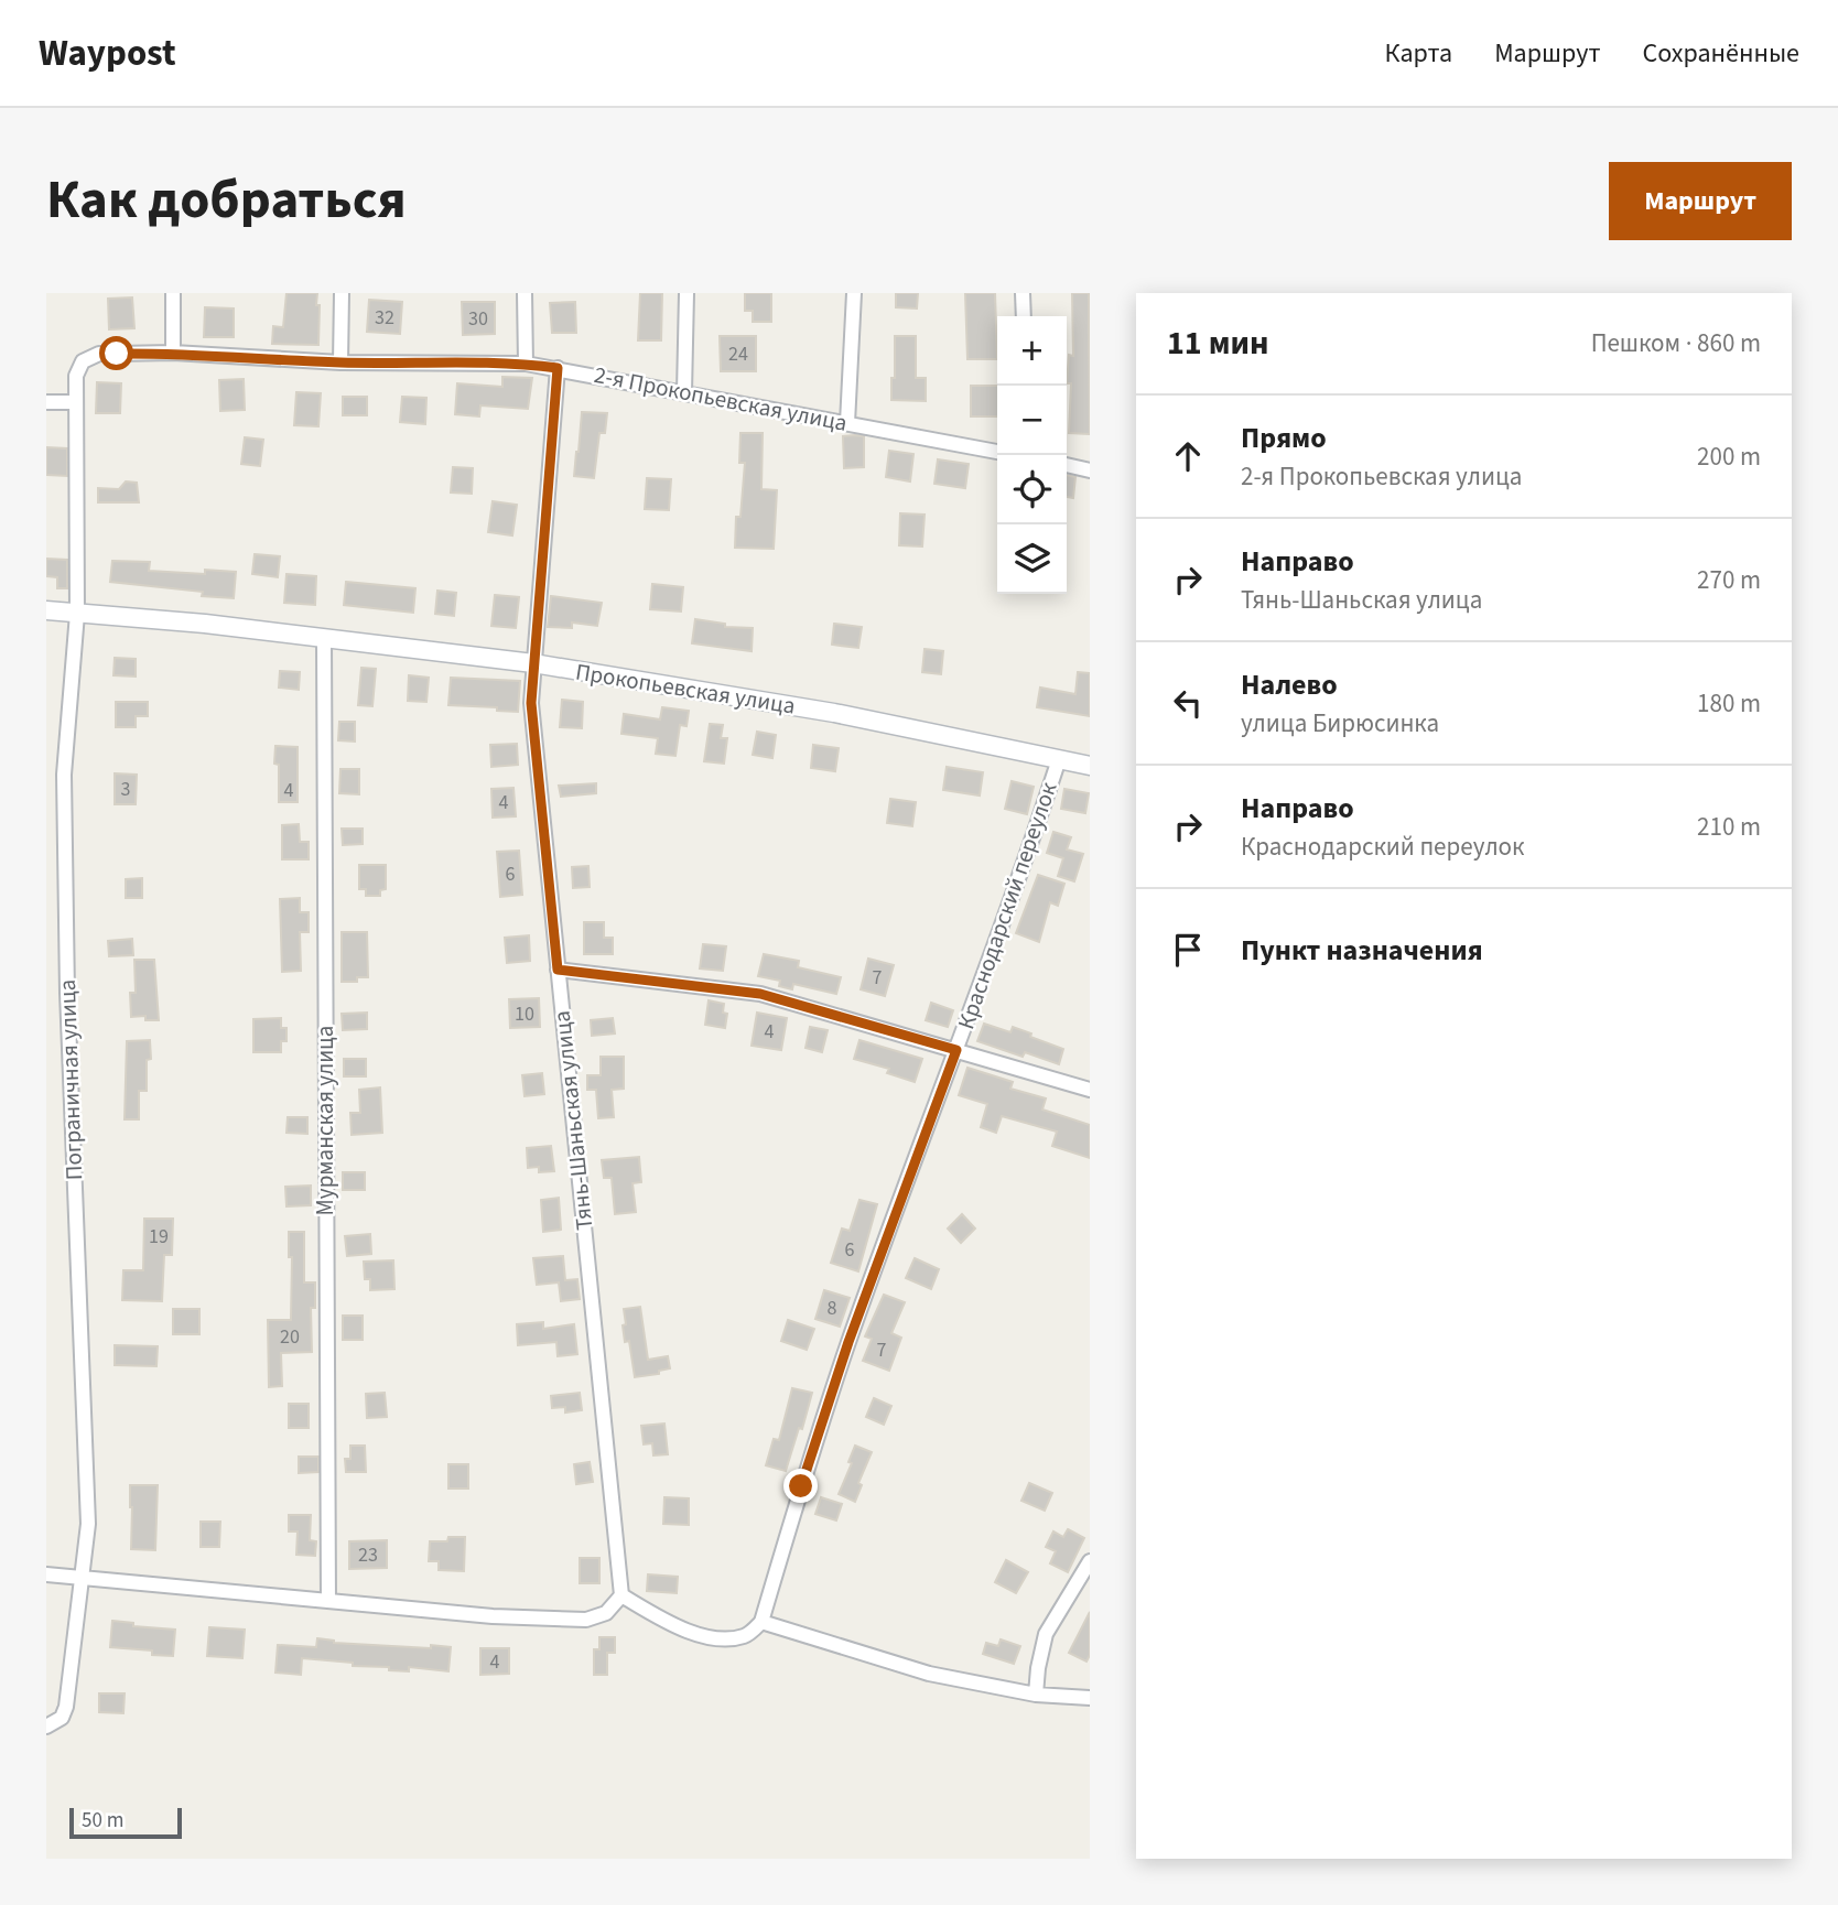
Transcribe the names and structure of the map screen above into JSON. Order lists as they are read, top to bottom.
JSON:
{
  "streets": {
    "main road": ["Прокопьевская улица"],
    "street": [
      "2-я Прокопьевская улица",
      "Краснодарский переулок",
      "Пограничная улица",
      "Мурманская улица",
      "Тянь-Шаньская улица"
    ]
  },
  "crossings": [
    ["2-я Прокопьевская улица", "Пограничная улица"],
    ["2-я Прокопьевская улица", "Тянь-Шаньская улица"],
    ["Прокопьевская улица", "Краснодарский переулок"],
    ["Прокопьевская улица", "Пограничная улица"],
    ["Прокопьевская улица", "Мурманская улица"],
    ["Прокопьевская улица", "Тянь-Шаньская улица"]
  ],
  "house_numbers": [
    "32",
    "30",
    "24",
    "3",
    "4",
    "4",
    "6",
    "7",
    "10",
    "4",
    "19",
    "6",
    "8",
    "20",
    "7",
    "23",
    "4"
  ],
  "scale_bar": "50 m",
  "page": {
    "header": "Waypost",
    "nav": ["Карта", "Маршрут", "Сохранённые"],
    "title": "Как добраться",
    "buttons": "Маршрут",
    "heading": ["11 мин", "Пешком · 860 m"],
    "map_buttons": ["+", "−"],
    "list": [
      ["Прямо", "2-я Прокопьевская улица", "200 m"],
      ["Направо", "Тянь-Шаньская улица", "270 m"],
      ["Налево", "улица Бирюсинка", "180 m"],
      ["Направо", "Краснодарский переулок", "210 m"],
      "Пункт назначения"
    ],
    "scale": "50 m"
  }
}
